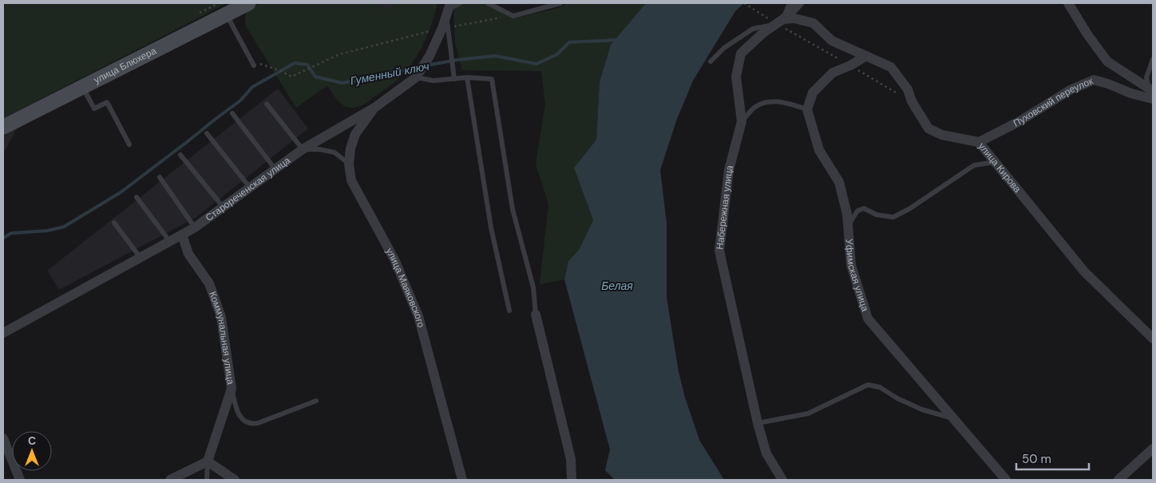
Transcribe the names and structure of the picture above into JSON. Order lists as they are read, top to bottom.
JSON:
{
  "streets": {
    "main road": ["улица Блюхера"],
    "street": [
      "Пуховский переулок",
      "улица Кирова",
      "Старореченская улица",
      "Набережная улица",
      "Уфимская улица",
      "улица Маяковского",
      "Коммунальная улица"
    ]
  },
  "crossings": [
    ["Пуховский переулок", "улица Кирова"],
    ["улица Кирова", "Набережная улица"],
    ["Старореченская улица", "улица Маяковского"],
    ["Старореченская улица", "Коммунальная улица"]
  ],
  "water": ["Гуменный ключ", "Белая"],
  "scale_bar": "50 m",
  "north": "top"
}
